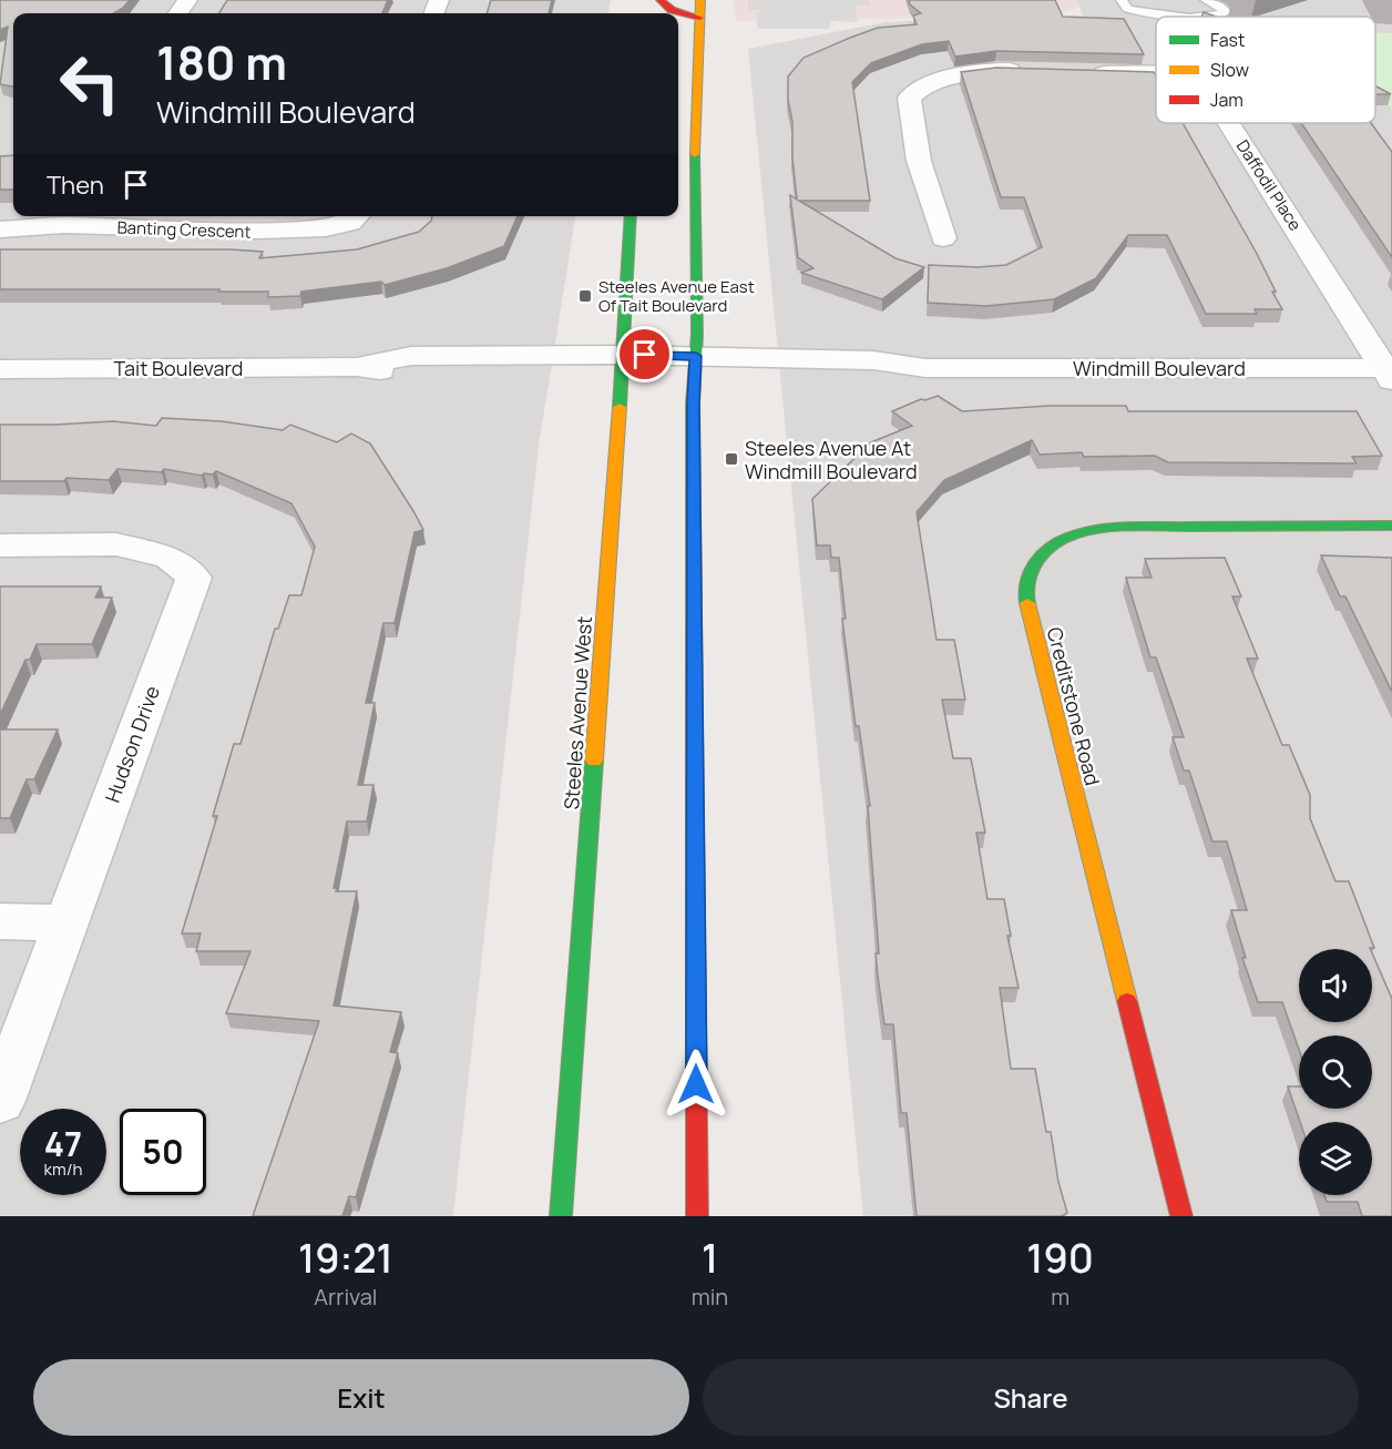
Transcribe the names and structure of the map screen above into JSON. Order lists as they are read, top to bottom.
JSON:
{
  "streets": {
    "main road": ["Creditstone Road", "Steeles Avenue West"],
    "street": [
      "Daffodil Place",
      "Banting Crescent",
      "Tait Boulevard",
      "Windmill Boulevard",
      "Hudson Drive"
    ]
  },
  "crossings": [
    ["Daffodil Place", "Windmill Boulevard"],
    ["Tait Boulevard", "Windmill Boulevard"],
    ["Tait Boulevard", "Steeles Avenue West"],
    ["Windmill Boulevard", "Steeles Avenue West"]
  ],
  "places": {
    "transit": ["Steeles Avenue East Of Tait Boulevard", "Steeles Avenue At Windmill Boulevard"]
  },
  "legend": ["Fast", "Slow", "Jam"],
  "page": {
    "turn": ["180 m", "Windmill Boulevard"],
    "then": "Then",
    "speed": "47 km/h",
    "limit": "50",
    "eta": [
      "19:21",
      "Arrival",
      "1",
      "min",
      "190",
      "m"
    ],
    "buttons": ["Exit", "Share"]
  }
}
